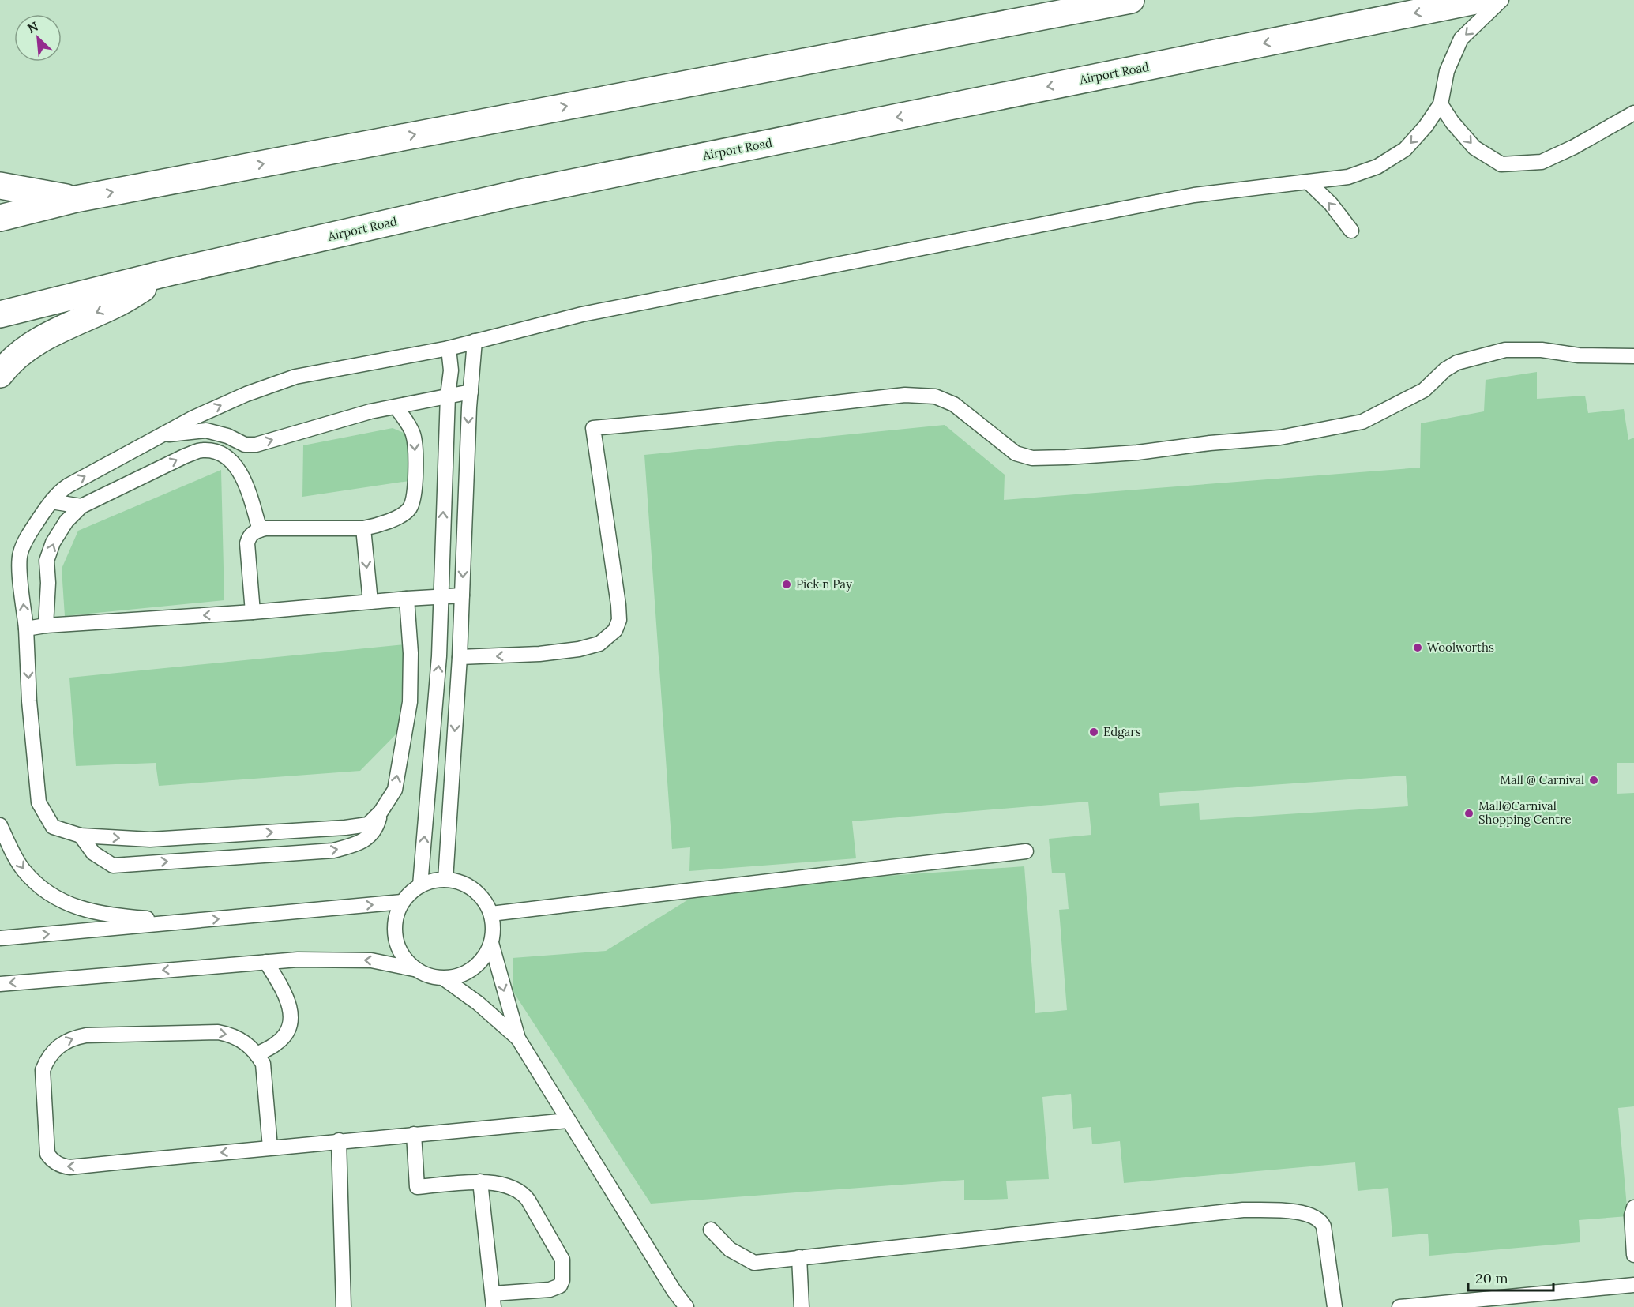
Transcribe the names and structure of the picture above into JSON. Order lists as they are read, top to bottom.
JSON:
{
  "streets": {
    "main road": ["Airport Road"]
  },
  "places": [
    "Pick n Pay",
    "Woolworths",
    "Edgars",
    "Mall @ Carnival",
    "Mall@Carnival Shopping Centre"
  ],
  "scale_bar": "20 m",
  "north": "top left"
}
